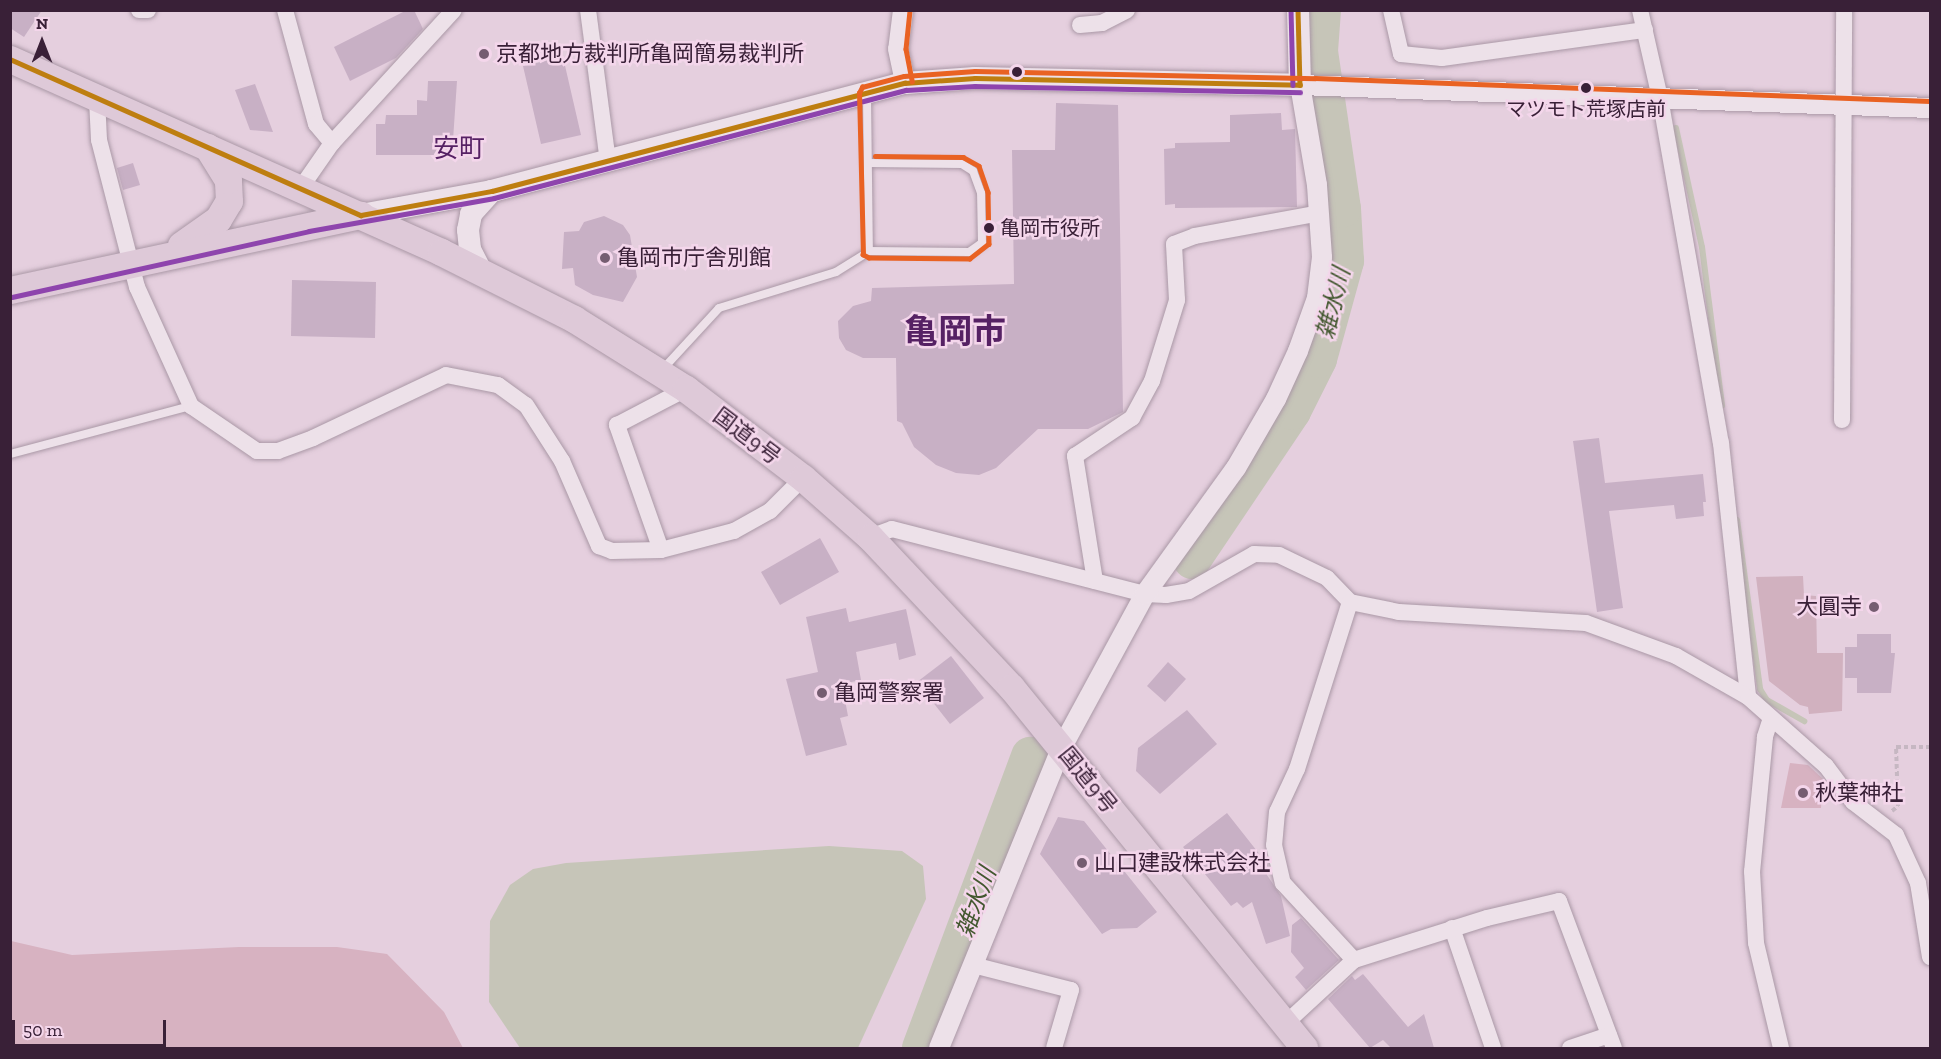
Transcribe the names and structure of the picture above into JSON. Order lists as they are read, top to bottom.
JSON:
{
  "streets": {
    "highway": ["国道9号"]
  },
  "districts": ["安町", "亀岡市"],
  "water": ["雑水川"],
  "places": [
    "京都地方裁判所亀岡簡易裁判所",
    "マツモト荒塚店前",
    "亀岡市役所",
    "亀岡市庁舎別館",
    "大圓寺",
    "亀岡警察署",
    "秋葉神社",
    "山口建設株式会社"
  ],
  "scale_bar": "50 m",
  "north": "top"
}
